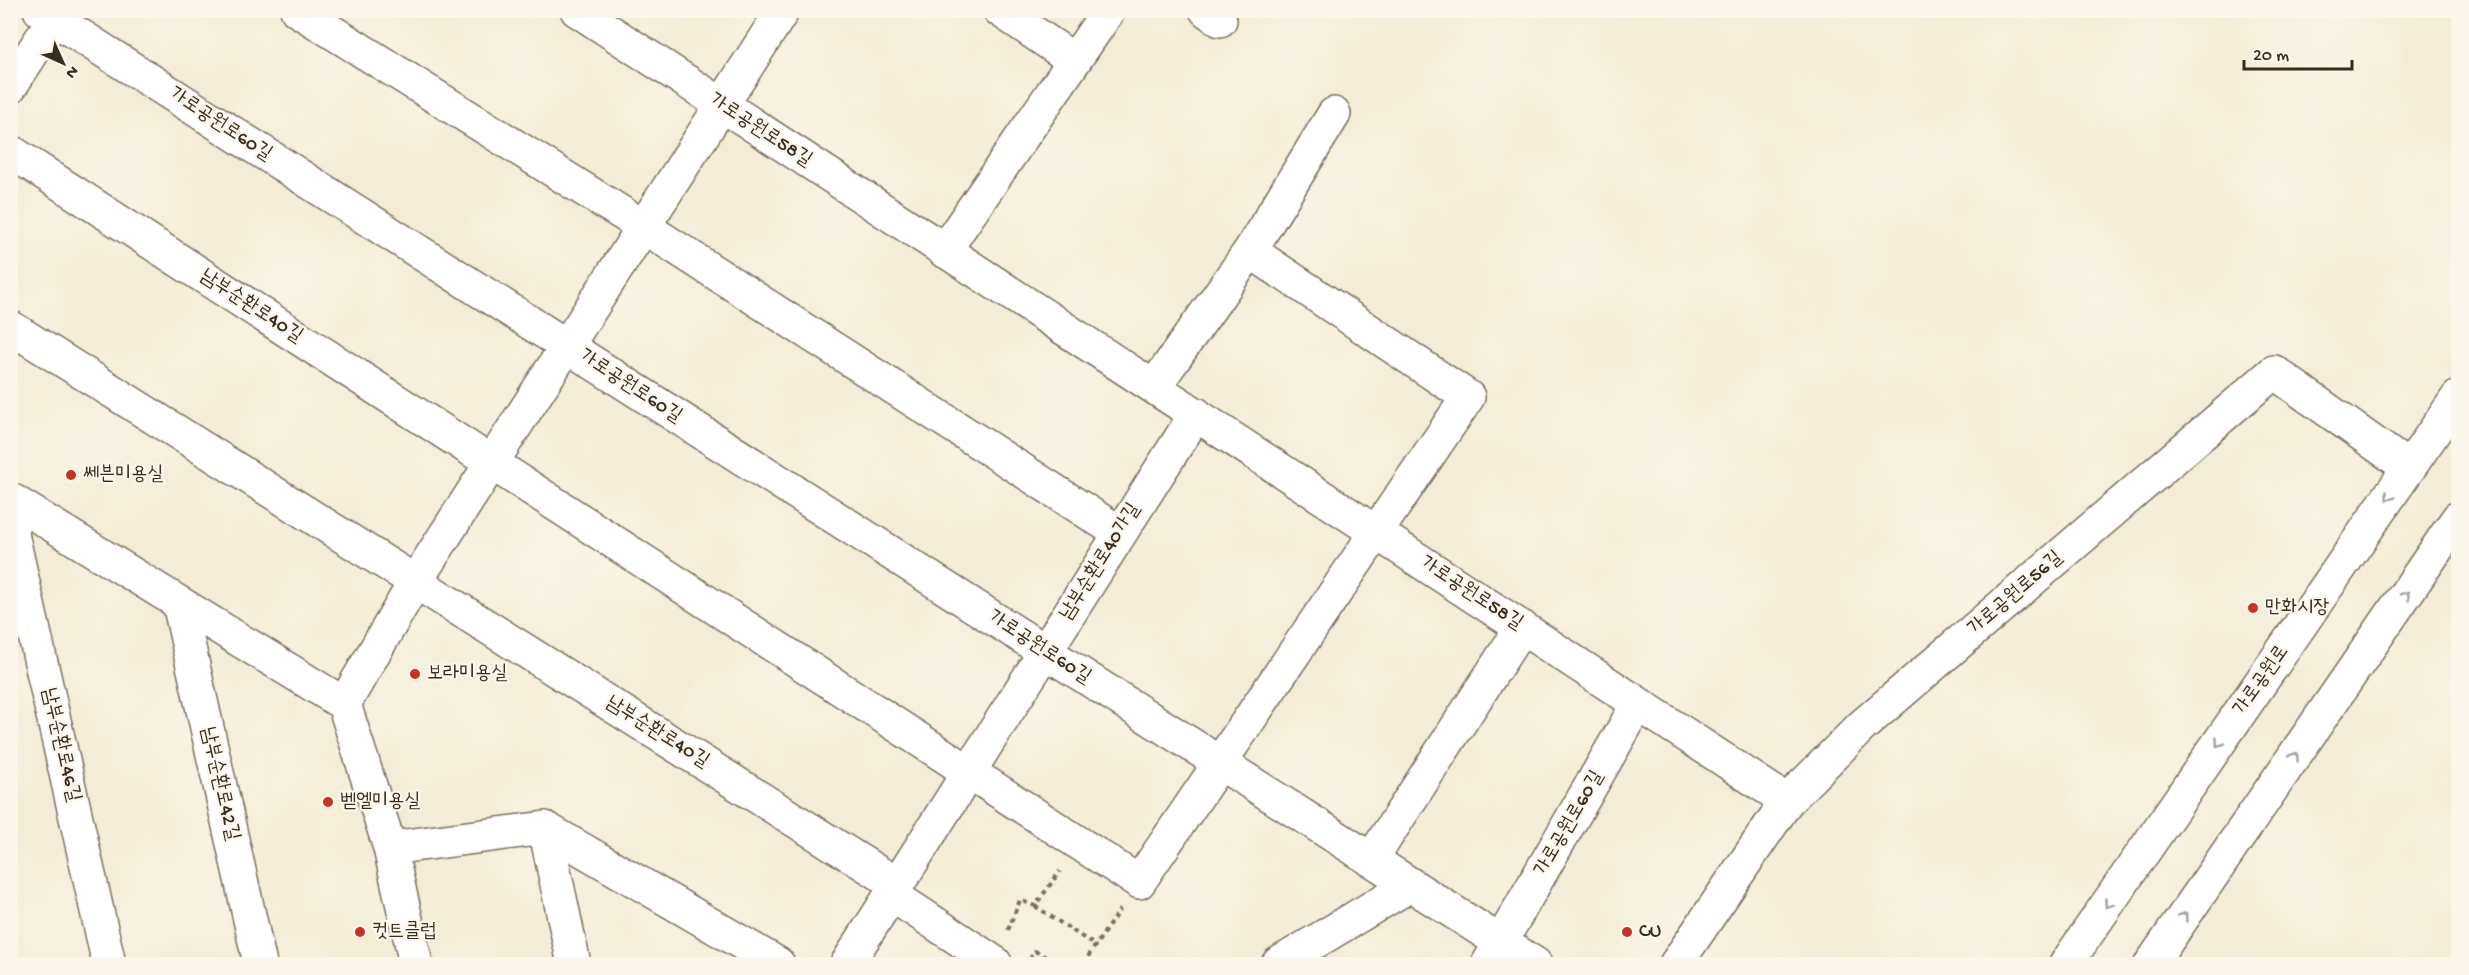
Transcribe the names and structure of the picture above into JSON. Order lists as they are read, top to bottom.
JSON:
{
  "streets": {
    "street": [
      "가로공원로60길",
      "가로공원로58길",
      "남부순환로40길",
      "남부순환로40가길",
      "가로공원로56길",
      "가로공원로",
      "남부순환로46길",
      "남부순환로42길"
    ]
  },
  "crossings": [
    ["가로공원로60길", "가로공원로58길"],
    ["가로공원로60길", "남부순환로40가길"],
    ["가로공원로58길", "남부순환로40가길"],
    ["가로공원로58길", "가로공원로56길"],
    ["남부순환로40길", "남부순환로40가길"],
    ["가로공원로56길", "가로공원로"]
  ],
  "places": [
    "쎄븐미용실",
    "만화시장",
    "보라미용실",
    "벧엘미용실",
    "컷트클럽",
    "CU"
  ],
  "scale_bar": "20 m",
  "north": "bottom right"
}
